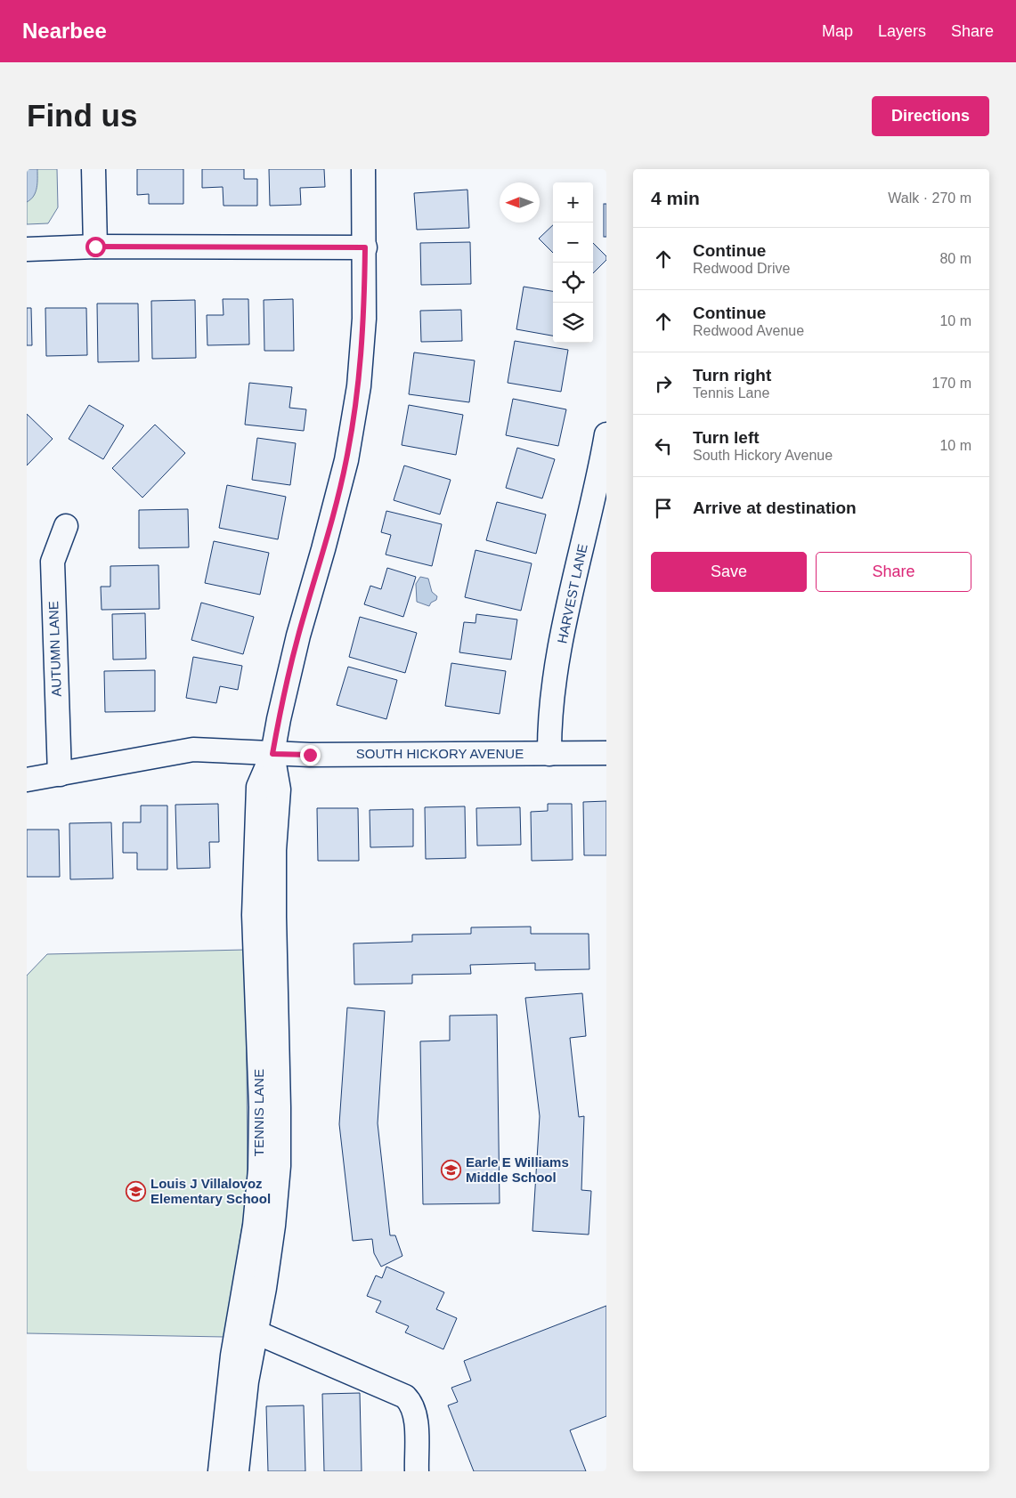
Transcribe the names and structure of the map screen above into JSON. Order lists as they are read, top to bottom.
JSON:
{
  "streets": {
    "street": [
      "HARVEST LANE",
      "AUTUMN LANE",
      "SOUTH HICKORY AVENUE",
      "TENNIS LANE"
    ]
  },
  "crossings": [
    ["HARVEST LANE", "SOUTH HICKORY AVENUE"],
    ["AUTUMN LANE", "SOUTH HICKORY AVENUE"],
    ["SOUTH HICKORY AVENUE", "TENNIS LANE"]
  ],
  "places": {
    "school or university": ["Earle E Williams Middle School", "Louis J Villalovoz Elementary School"]
  },
  "north": "left",
  "page": {
    "header": "Nearbee",
    "nav": ["Map", "Layers", "Share"],
    "buttons": [
      "Directions",
      ["Save", "Share"]
    ],
    "title": "Find us",
    "heading": ["4 min", "Walk · 270 m"],
    "map_buttons": ["+", "−"],
    "list": [
      ["Continue", "Redwood Drive", "80 m"],
      ["Continue", "Redwood Avenue", "10 m"],
      ["Turn right", "Tennis Lane", "170 m"],
      ["Turn left", "South Hickory Avenue", "10 m"],
      "Arrive at destination"
    ]
  }
}
